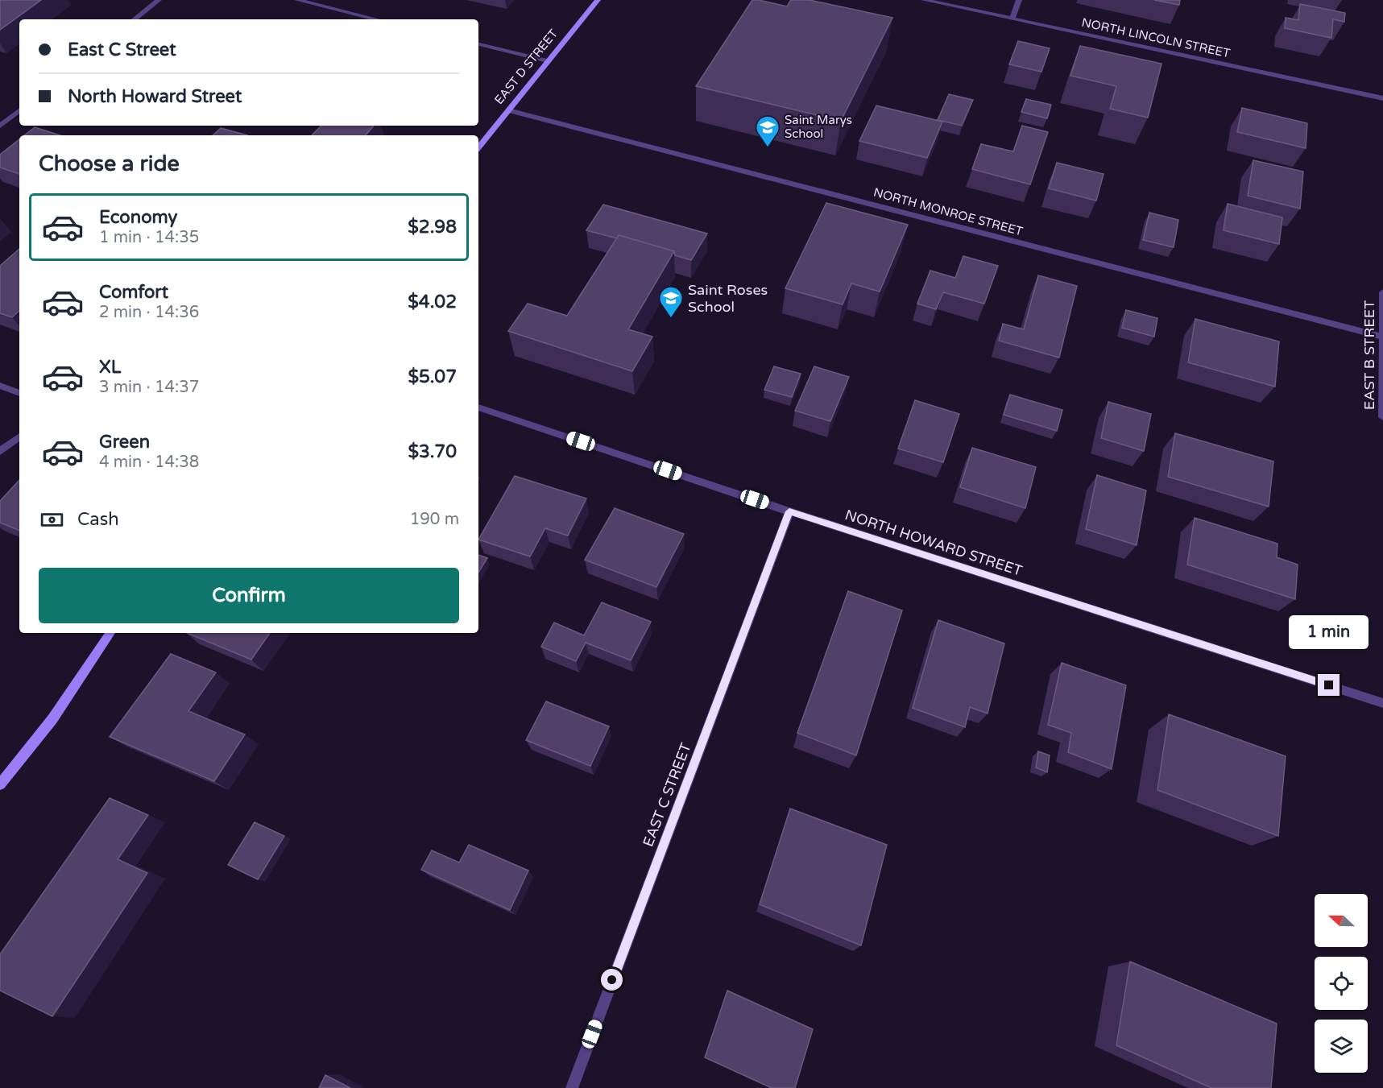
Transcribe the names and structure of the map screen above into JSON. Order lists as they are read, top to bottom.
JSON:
{
  "streets": {
    "street": [
      "NORTH LINCOLN STREET",
      "EAST D STREET",
      "NORTH MONROE STREET",
      "EAST B STREET",
      "NORTH HOWARD STREET",
      "EAST C STREET"
    ]
  },
  "crossings": [
    ["EAST D STREET", "NORTH MONROE STREET"],
    ["NORTH MONROE STREET", "EAST B STREET"],
    ["NORTH HOWARD STREET", "EAST C STREET"]
  ],
  "places": {
    "school or university": ["Saint Marys School", "Saint Roses School"]
  },
  "north": "left",
  "page": {
    "banner": ["East C Street", "North Howard Street"],
    "heading": "Choose a ride",
    "list": [
      {
        "name": "Economy",
        "note": "1 min · 14:35",
        "value": "$2.98"
      },
      {
        "name": "Comfort",
        "note": "2 min · 14:36",
        "value": "$4.02"
      },
      {
        "name": "XL",
        "note": "3 min · 14:37",
        "value": "$5.07"
      },
      {
        "name": "Green",
        "note": "4 min · 14:38",
        "value": "$3.70"
      }
    ],
    "pay": ["Cash", "190 m"],
    "buttons": "Confirm",
    "bubble": "1 min"
  }
}
